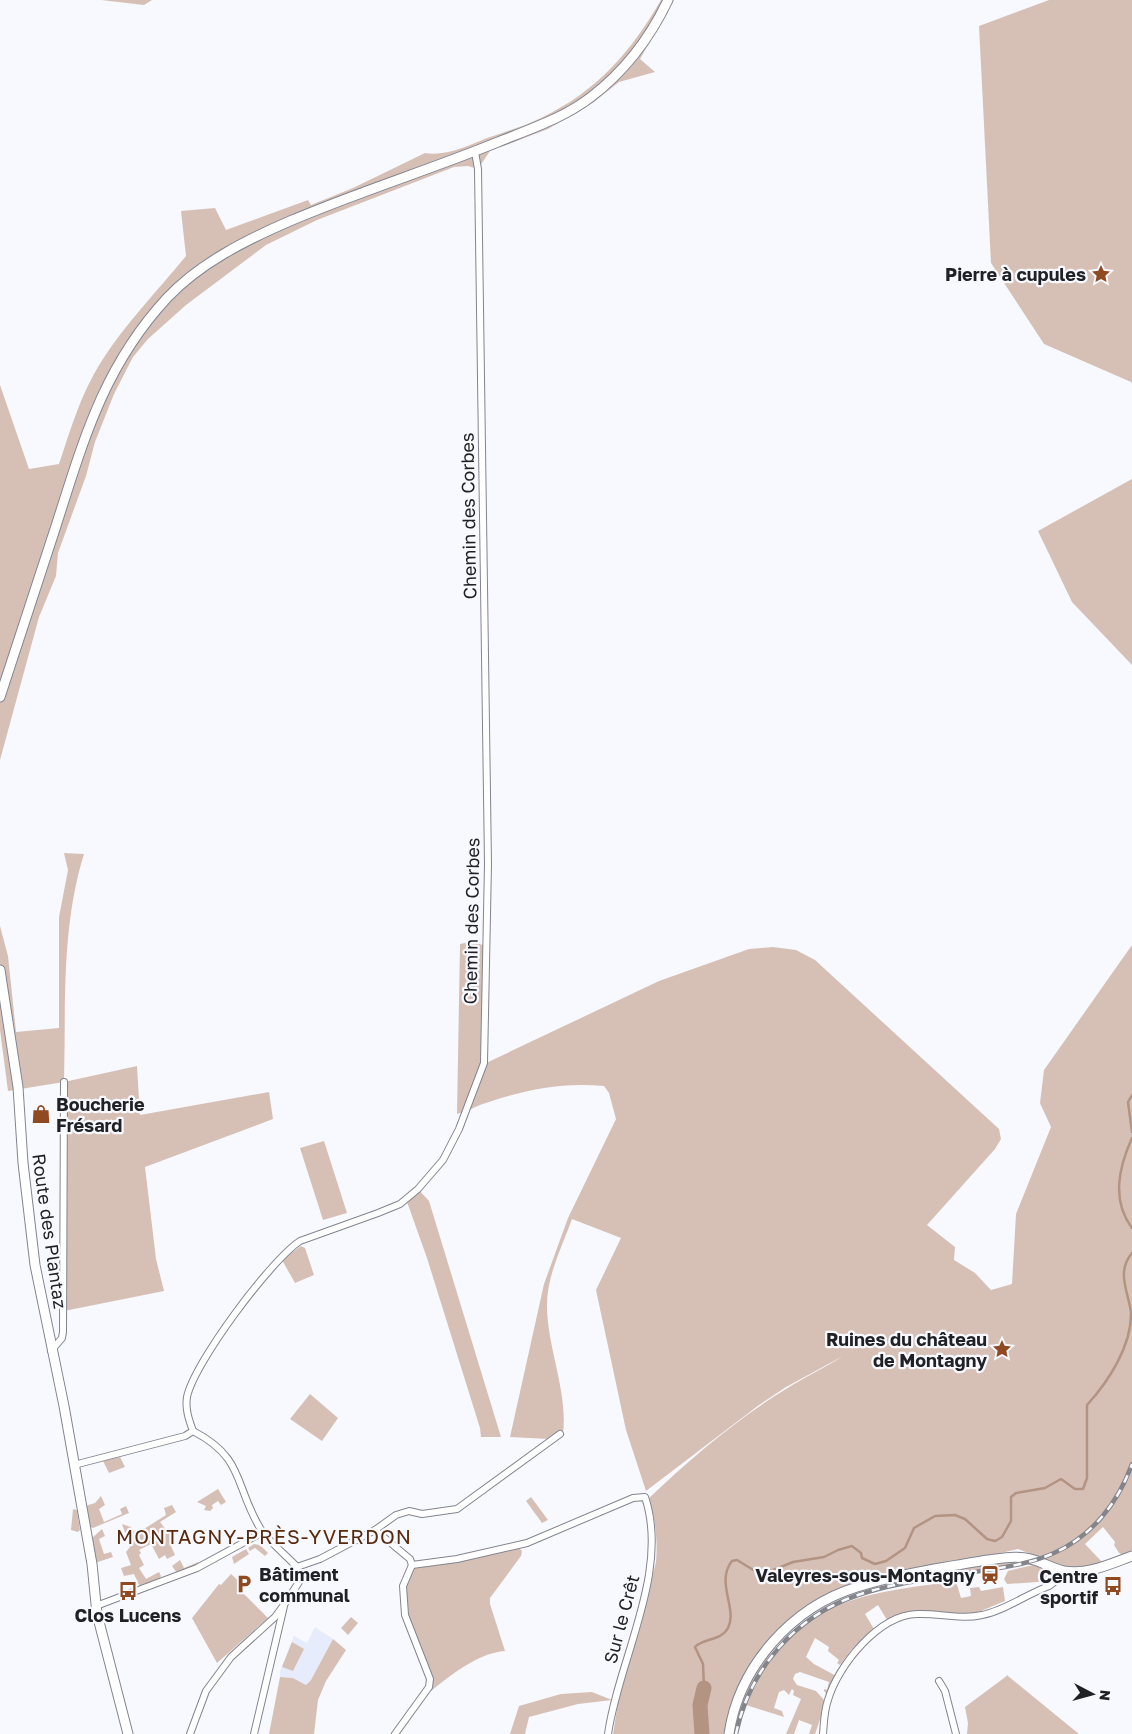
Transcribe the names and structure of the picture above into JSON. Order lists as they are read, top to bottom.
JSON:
{
  "streets": {
    "street": ["Chemin des Corbes", "Route des Plantaz", "Sur le Crêt"]
  },
  "districts": ["MONTAGNY-PRÈS-YVERDON"],
  "places": {
    "place": ["Pierre à cupules", "Ruines du château de Montagny"],
    "shop": ["Boucherie Frésard"],
    "station": ["Valeyres-sous-Montagny"],
    "parking": ["Bâtiment communal"],
    "bus stop": ["Centre sportif", "Clos Lucens"]
  },
  "north": "right"
}
